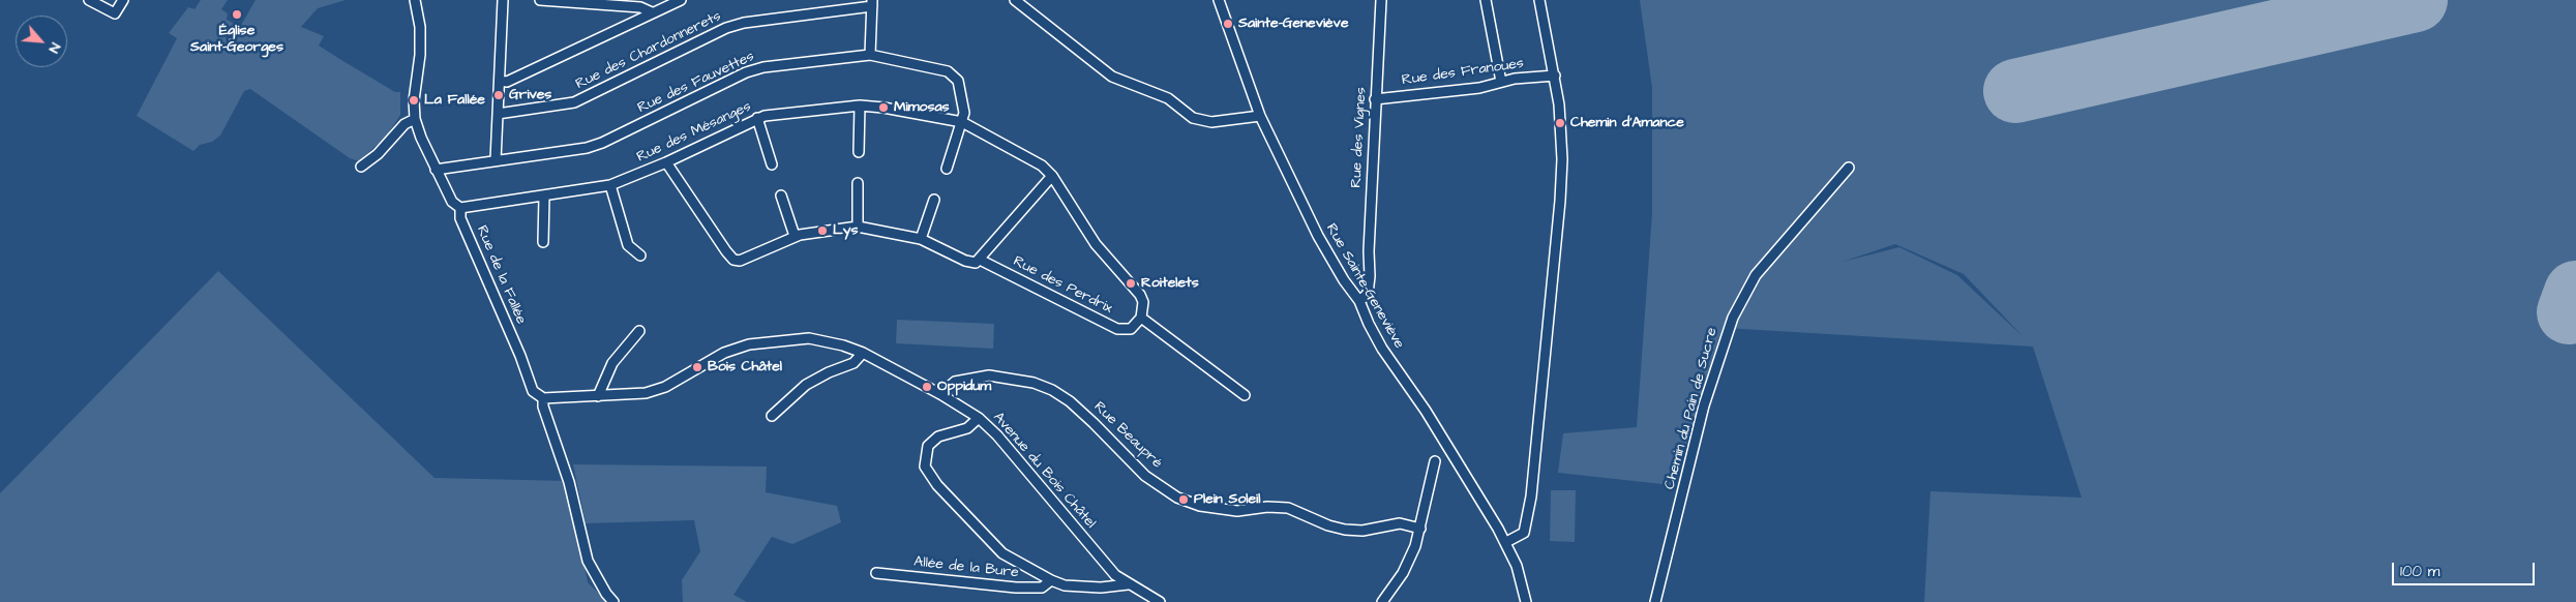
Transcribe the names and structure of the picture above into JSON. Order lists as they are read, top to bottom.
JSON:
{
  "streets": {
    "street": [
      "Rue des Chardonnerets",
      "Rue des Franoues",
      "Rue des Fauvettes",
      "Rue des Mésanges",
      "Rue des Vignes",
      "Rue de la Fallée",
      "Rue des Perdrix",
      "Rue Sainte-Geneviève",
      "Chemin du Pain de Sucre",
      "Rue Beaupré",
      "Avenue du Bois Châtel",
      "Allée de la Bure"
    ]
  },
  "crossings": [
    ["Rue des Franoues", "Rue des Vignes"],
    ["Rue des Fauvettes", "Rue des Mésanges"],
    ["Rue des Fauvettes", "Rue de la Fallée"],
    ["Rue des Mésanges", "Rue de la Fallée"],
    ["Rue des Vignes", "Rue Sainte-Geneviève"],
    ["Rue de la Fallée", "Avenue du Bois Châtel"],
    ["Rue Beaupré", "Avenue du Bois Châtel"]
  ],
  "places": [
    "Église Saint-Georges",
    "Sainte-Geneviève",
    "Grives",
    "La Fallée",
    "Mimosas",
    "Chemin d'Amance",
    "Lys",
    "Roitelets",
    "Bois Châtel",
    "Oppidum",
    "Plein Soleil"
  ],
  "scale_bar": "100 m",
  "north": "bottom right"
}
